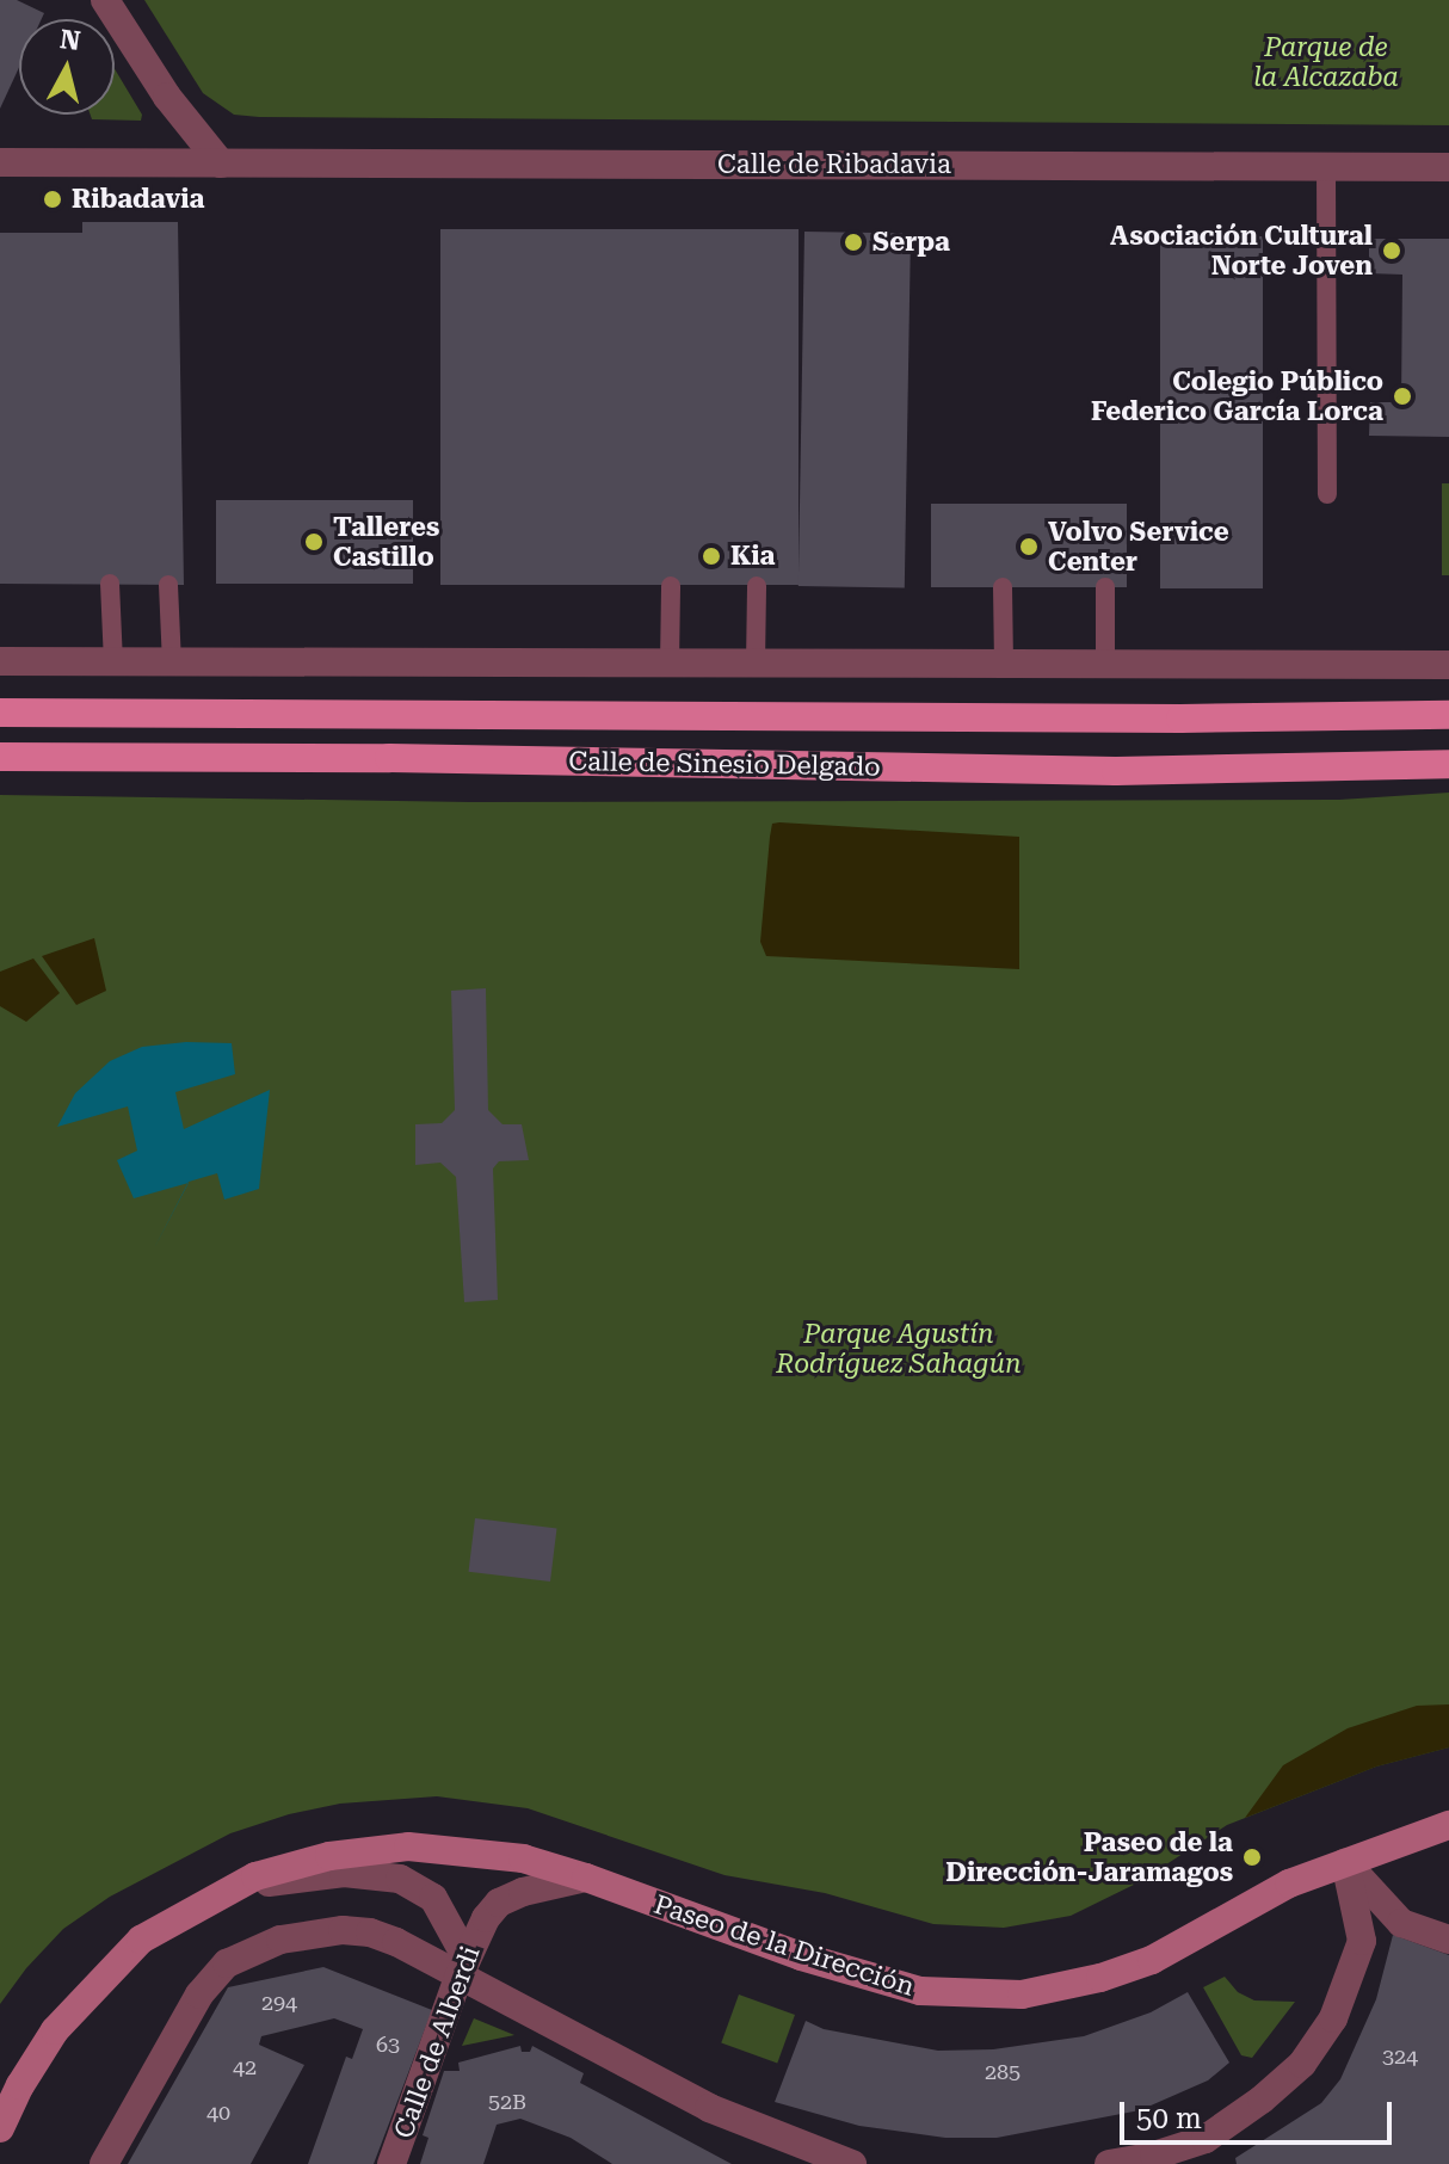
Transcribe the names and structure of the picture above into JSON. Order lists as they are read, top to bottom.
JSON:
{
  "streets": {
    "main road": ["Calle de Sinesio Delgado"],
    "street": ["Calle de Ribadavia", "Paseo de la Dirección", "Calle de Alberdi"]
  },
  "crossings": [
    ["Paseo de la Dirección", "Calle de Alberdi"]
  ],
  "parks": ["Parque de la Alcazaba", "Parque Agustín Rodríguez Sahagún"],
  "places": [
    "Ribadavia",
    "Serpa",
    "Asociación Cultural Norte Joven",
    "Colegio Público Federico García Lorca",
    "Talleres Castillo",
    "Volvo Service Center",
    "Kia",
    "Paseo de la Dirección-Jaramagos"
  ],
  "house_numbers": [
    "294",
    "63",
    "324",
    "42",
    "285",
    "52B",
    "40"
  ],
  "scale_bar": "50 m",
  "north": "top"
}
